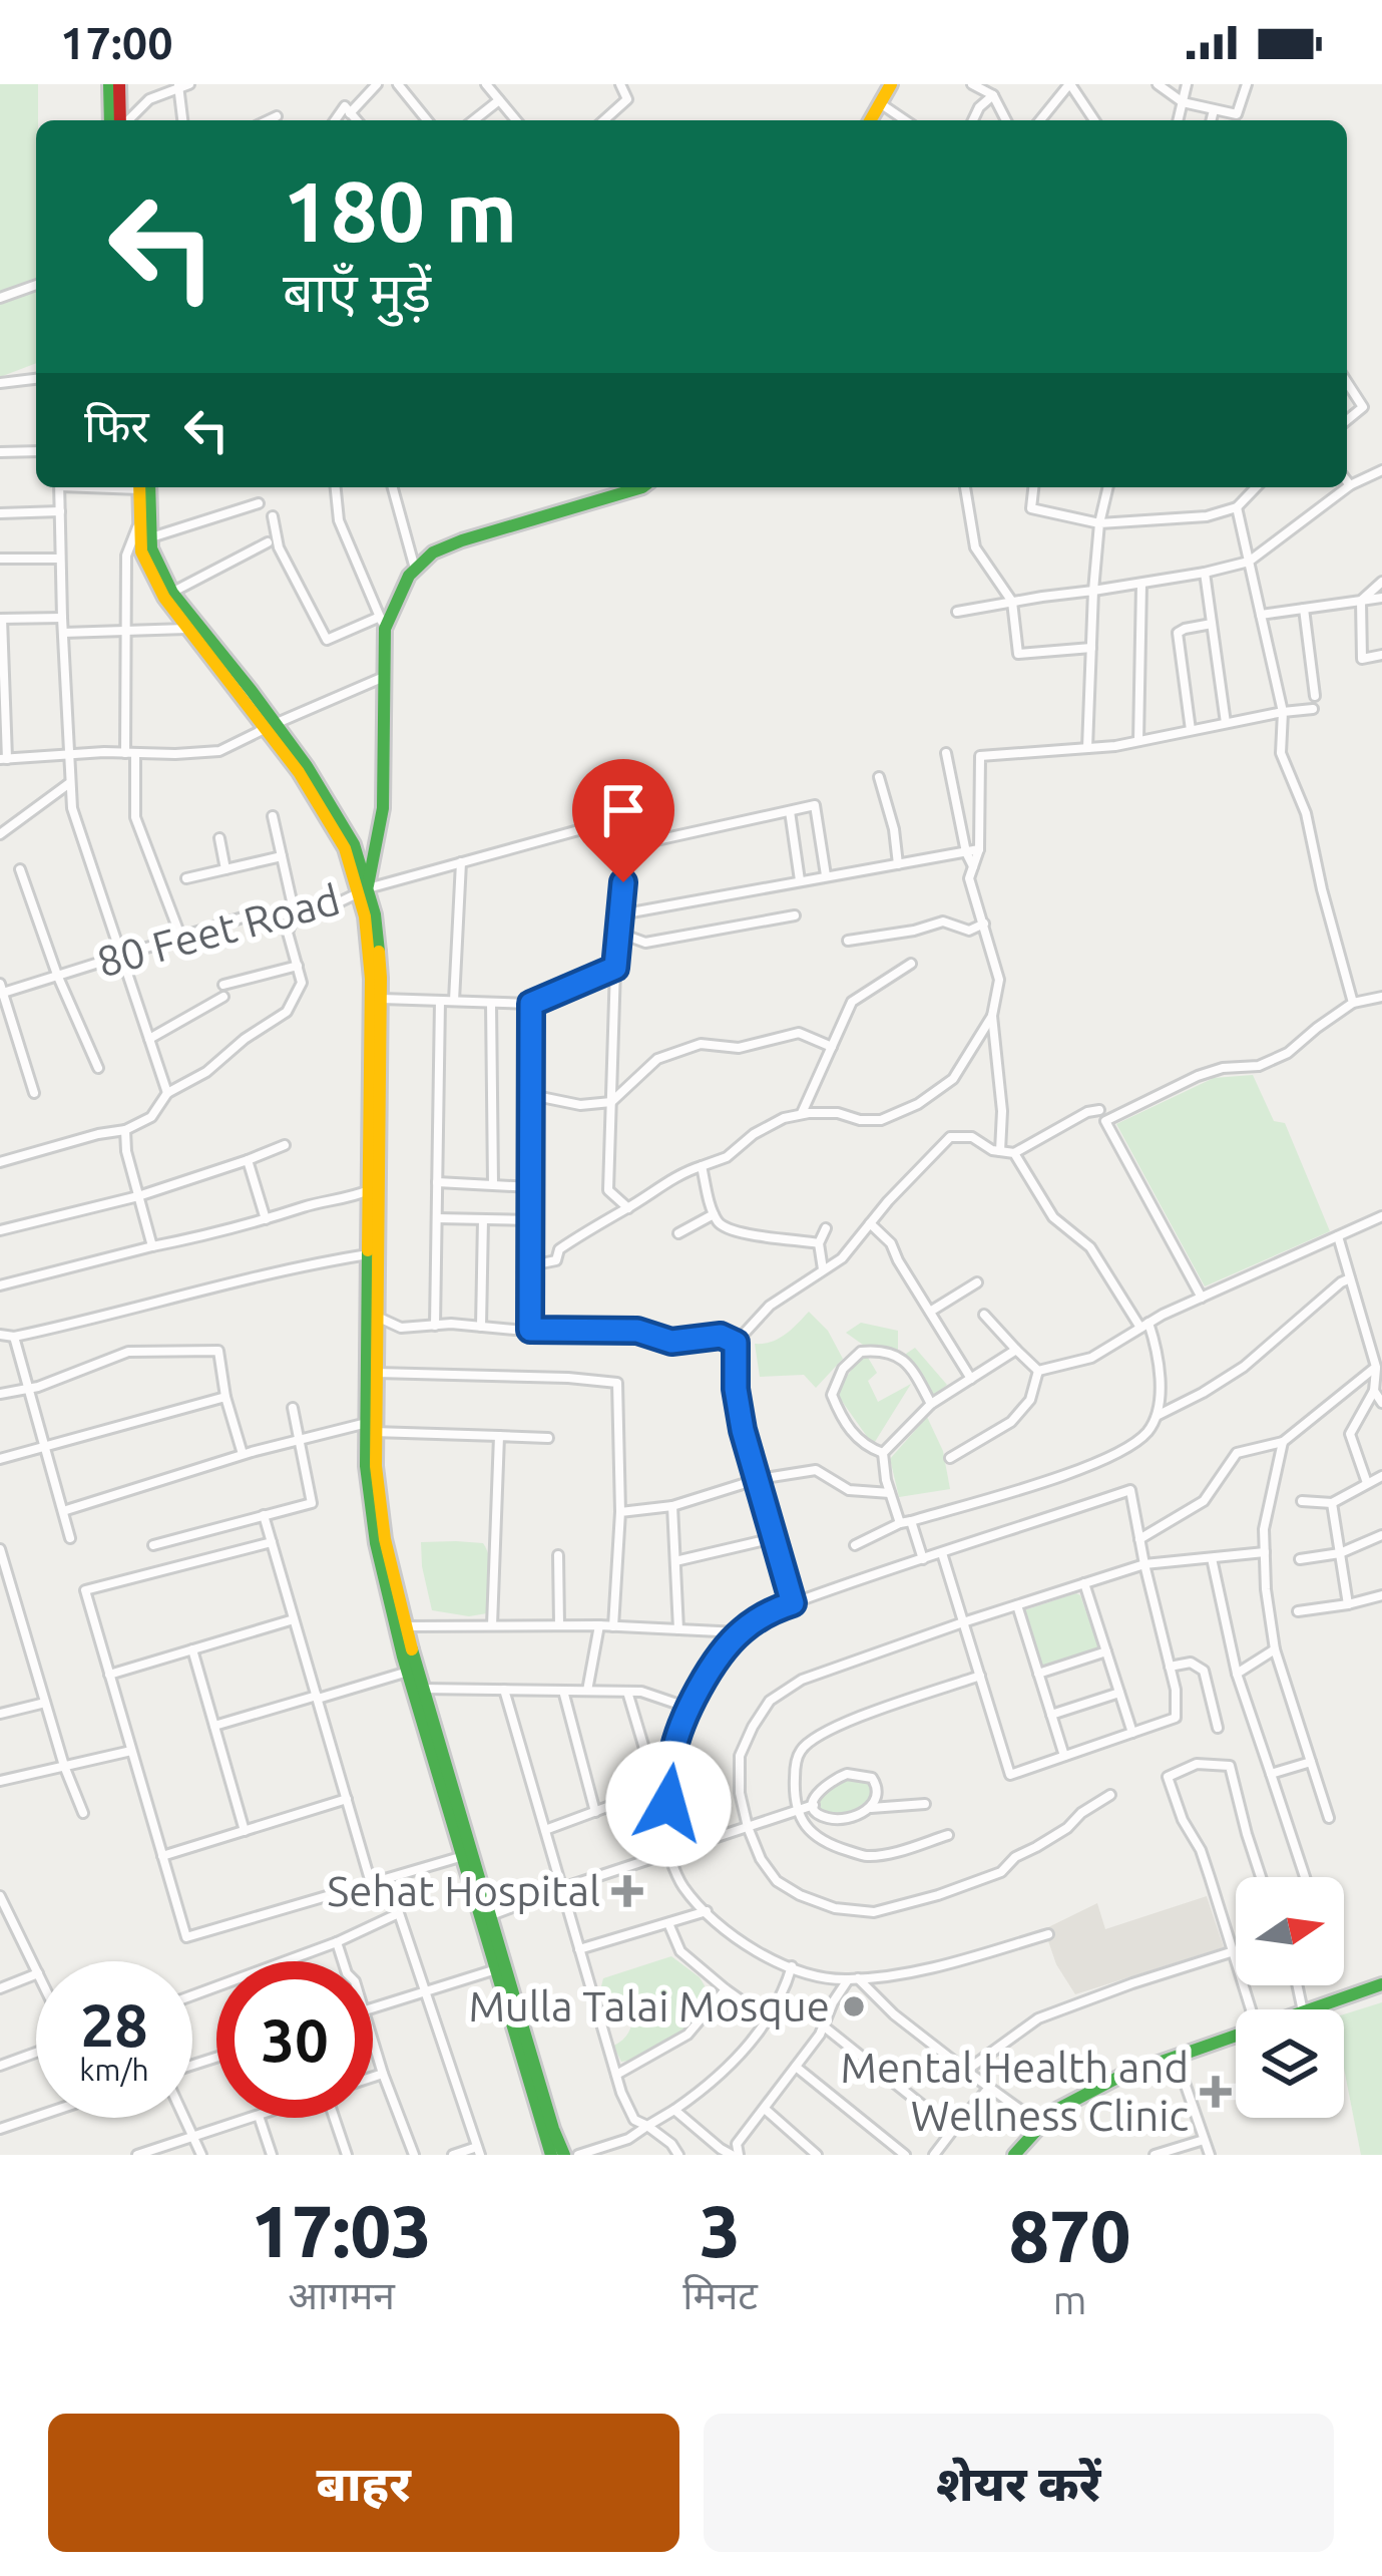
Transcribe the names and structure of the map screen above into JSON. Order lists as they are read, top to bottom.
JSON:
{
  "streets": {
    "street": ["80 Feet Road"]
  },
  "places": {
    "health": ["Sehat Hospital", "Mental Health and Wellness Clinic"],
    "other": ["Mulla Talai Mosque"]
  },
  "north": "right",
  "page": {
    "status": "17:00",
    "turn": ["180 m", "बाएँ मुड़ें"],
    "then": "फिर",
    "speed": "28 km/h",
    "limit": "30",
    "eta": [
      "17:03",
      "आगमन",
      "3",
      "मिनट",
      "870",
      "m"
    ],
    "buttons": ["बाहर", "शेयर करें"]
  }
}
